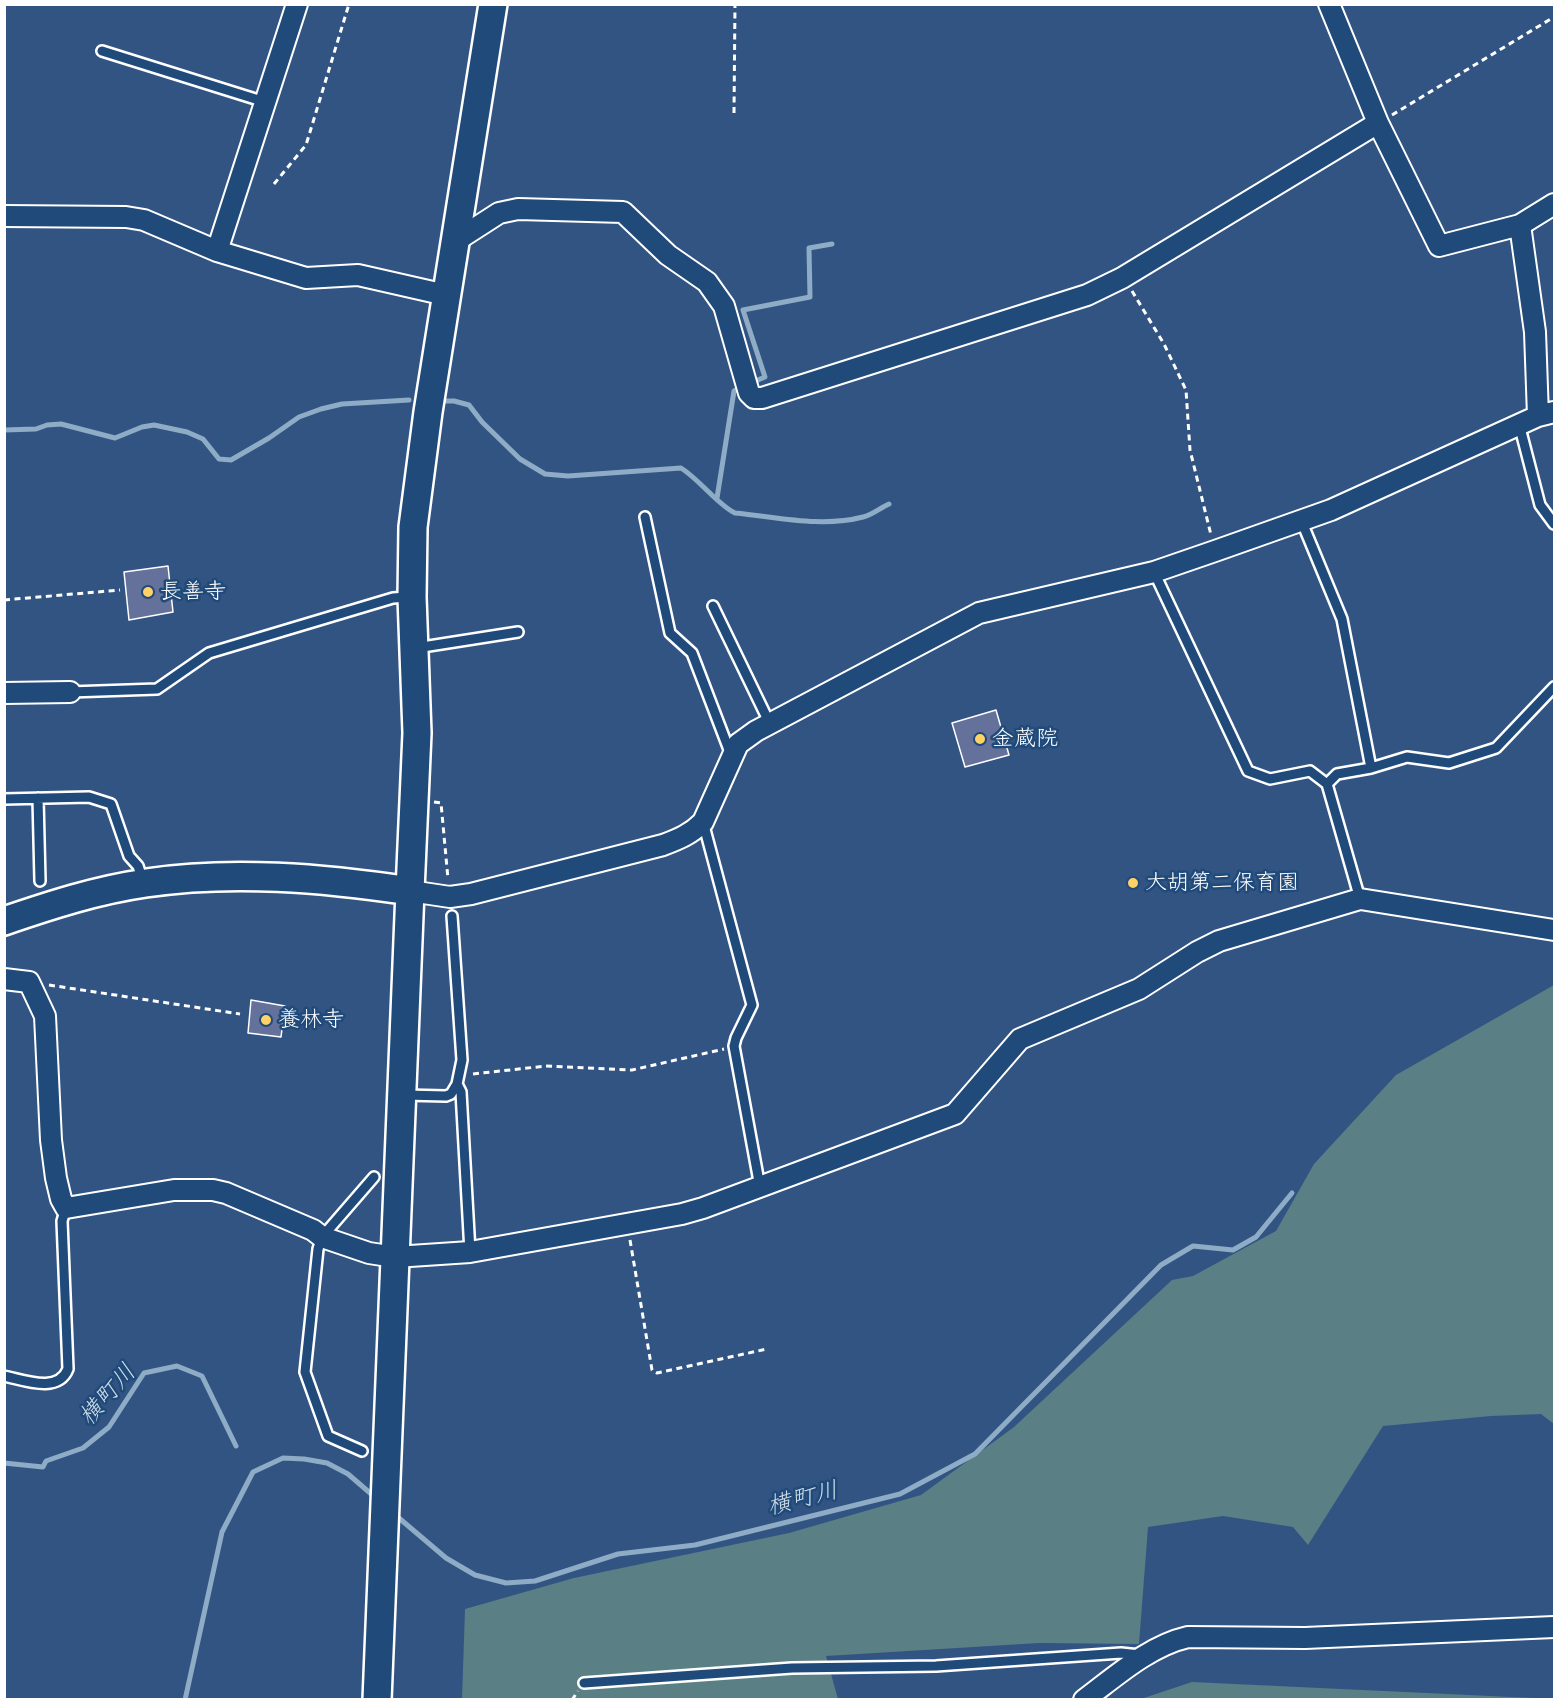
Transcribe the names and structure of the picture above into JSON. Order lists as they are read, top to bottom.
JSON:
{
  "water": ["横町川"],
  "places": [
    "長善寺",
    "金蔵院",
    "大胡第二保育園",
    "養林寺"
  ]
}
